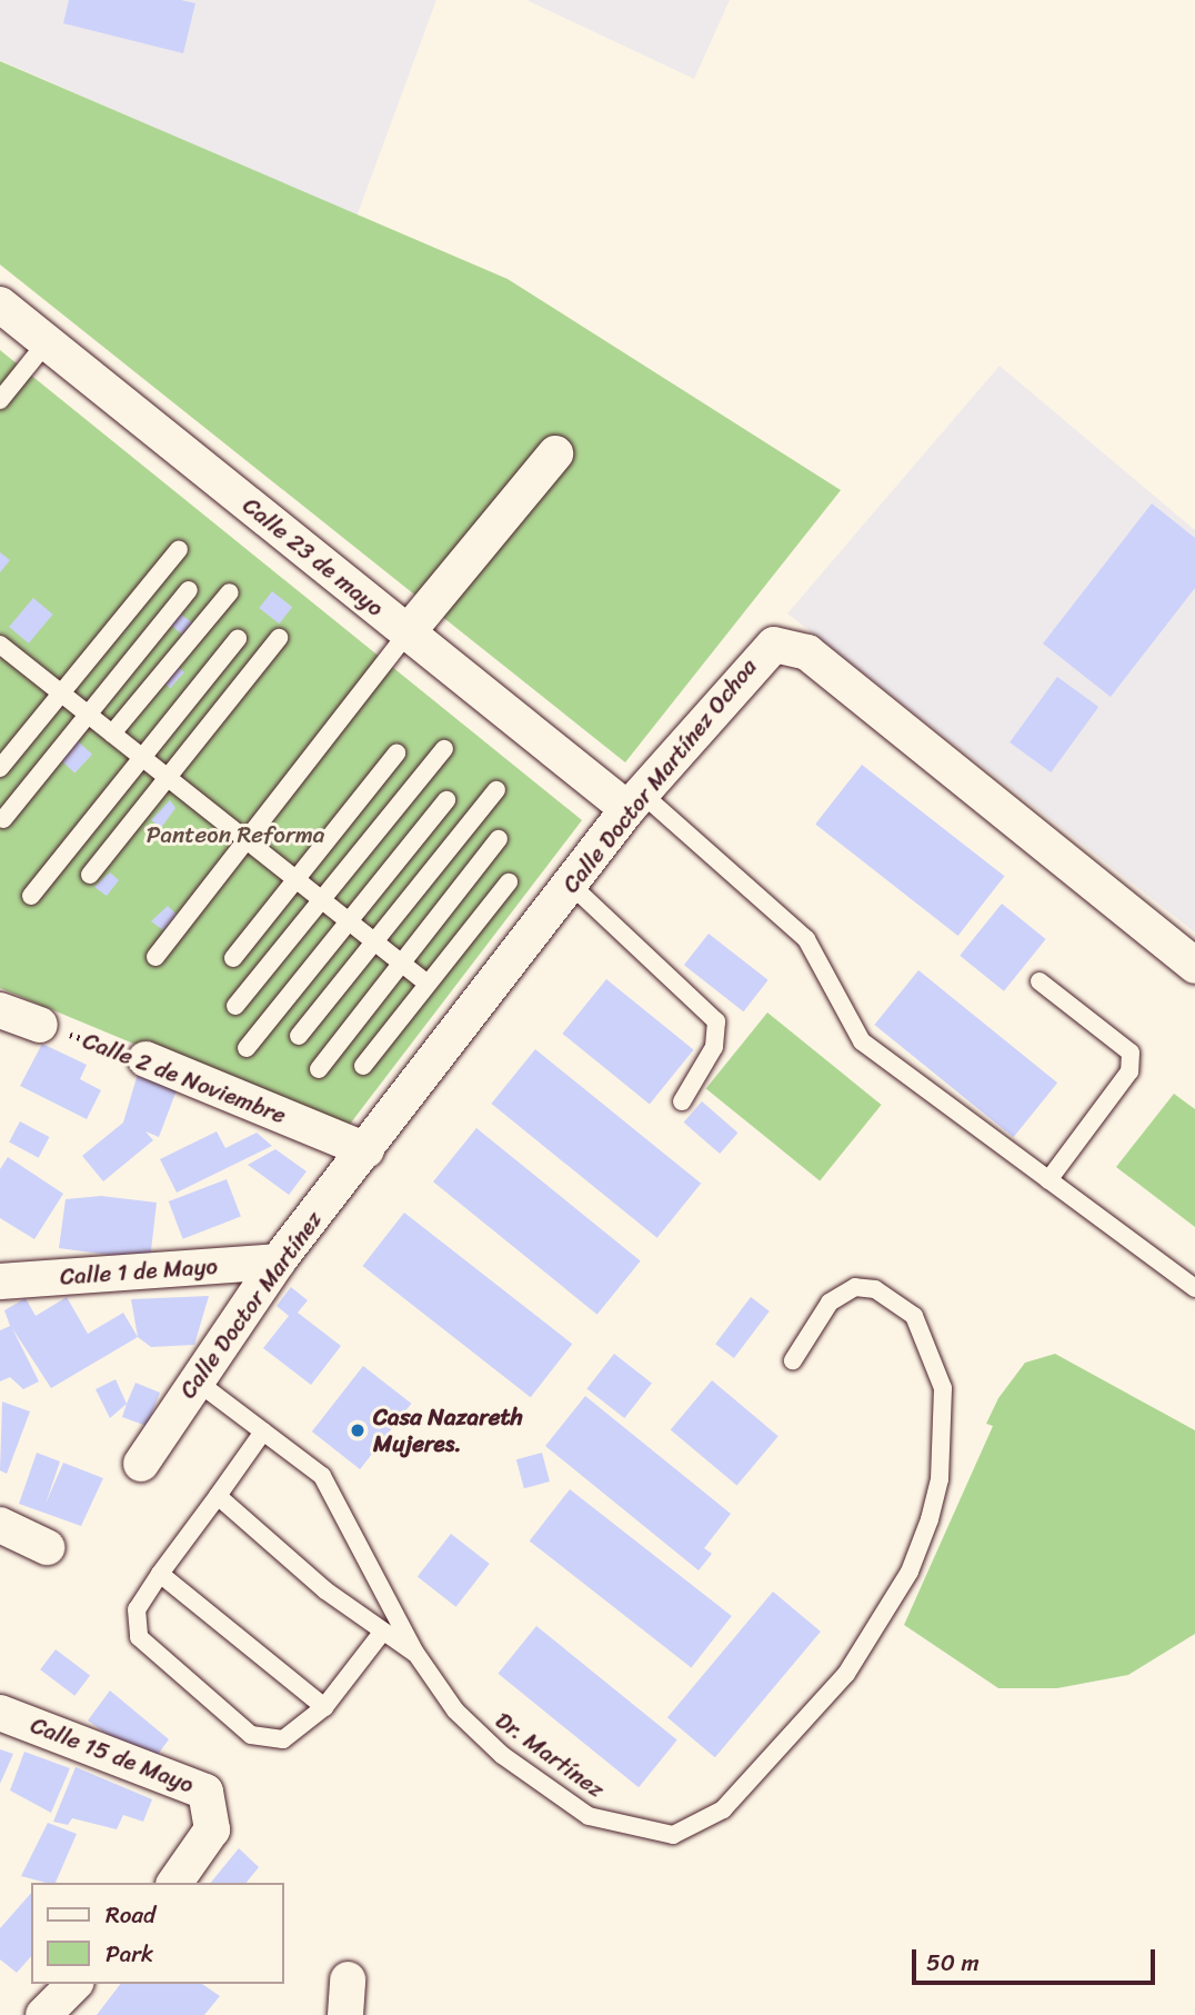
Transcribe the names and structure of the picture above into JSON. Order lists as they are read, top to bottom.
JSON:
{
  "streets": {
    "street": [
      "Calle 23 de mayo",
      "Calle Doctor Martínez Ochoa",
      "Calle 2 de Noviembre",
      "Calle 1 de Mayo",
      "Calle Doctor Martínez",
      "Calle 15 de Mayo"
    ],
    "lane": ["Dr. Martínez"]
  },
  "crossings": [
    ["Calle 23 de mayo", "Calle Doctor Martínez Ochoa"],
    ["Calle Doctor Martínez Ochoa", "Calle 2 de Noviembre"],
    ["Calle Doctor Martínez Ochoa", "Calle Doctor Martínez"],
    ["Calle 2 de Noviembre", "Calle Doctor Martínez"],
    ["Calle 1 de Mayo", "Calle Doctor Martínez"],
    ["Calle Doctor Martínez", "Dr. Martínez"]
  ],
  "parks": ["Panteon Reforma"],
  "places": ["Casa Nazareth Mujeres."],
  "legend": ["Road", "Park"],
  "scale_bar": "50 m"
}
